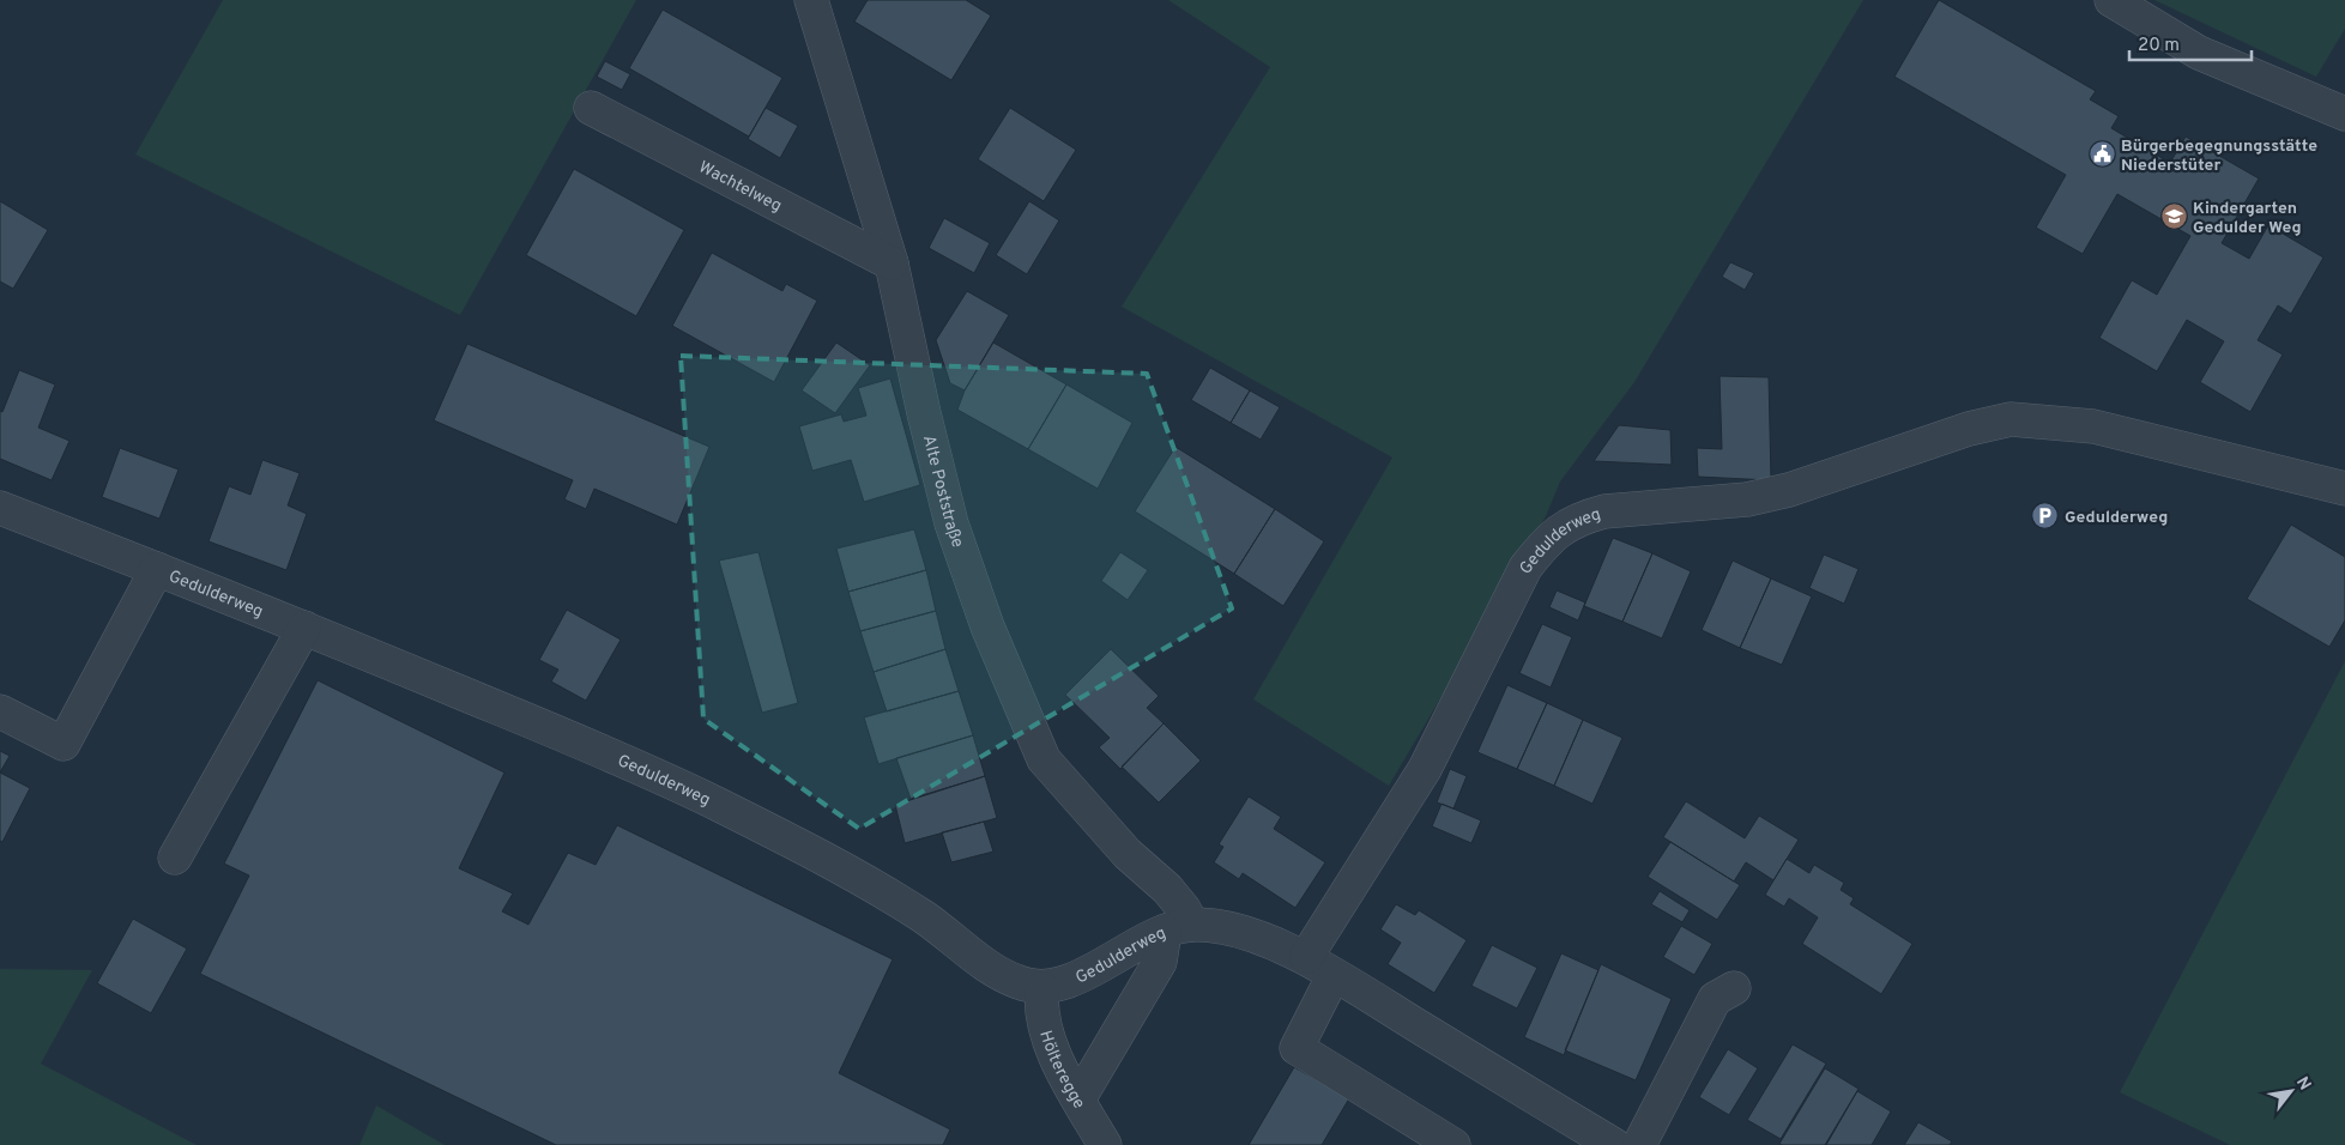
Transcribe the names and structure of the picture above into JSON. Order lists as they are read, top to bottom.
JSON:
{
  "streets": {
    "street": [
      "Wachtelweg",
      "Alte Poststraße",
      "Gedulderweg",
      "Hölteregge"
    ]
  },
  "crossings": [
    ["Wachtelweg", "Alte Poststraße"],
    ["Alte Poststraße", "Gedulderweg"],
    ["Gedulderweg", "Hölteregge"]
  ],
  "places": {
    "public building": ["Bürgerbegegnungsstätte Niederstüter"],
    "school or university": ["Kindergarten Gedulder Weg"],
    "parking": ["Gedulderweg"]
  },
  "scale_bar": "20 m",
  "north": "top right"
}
